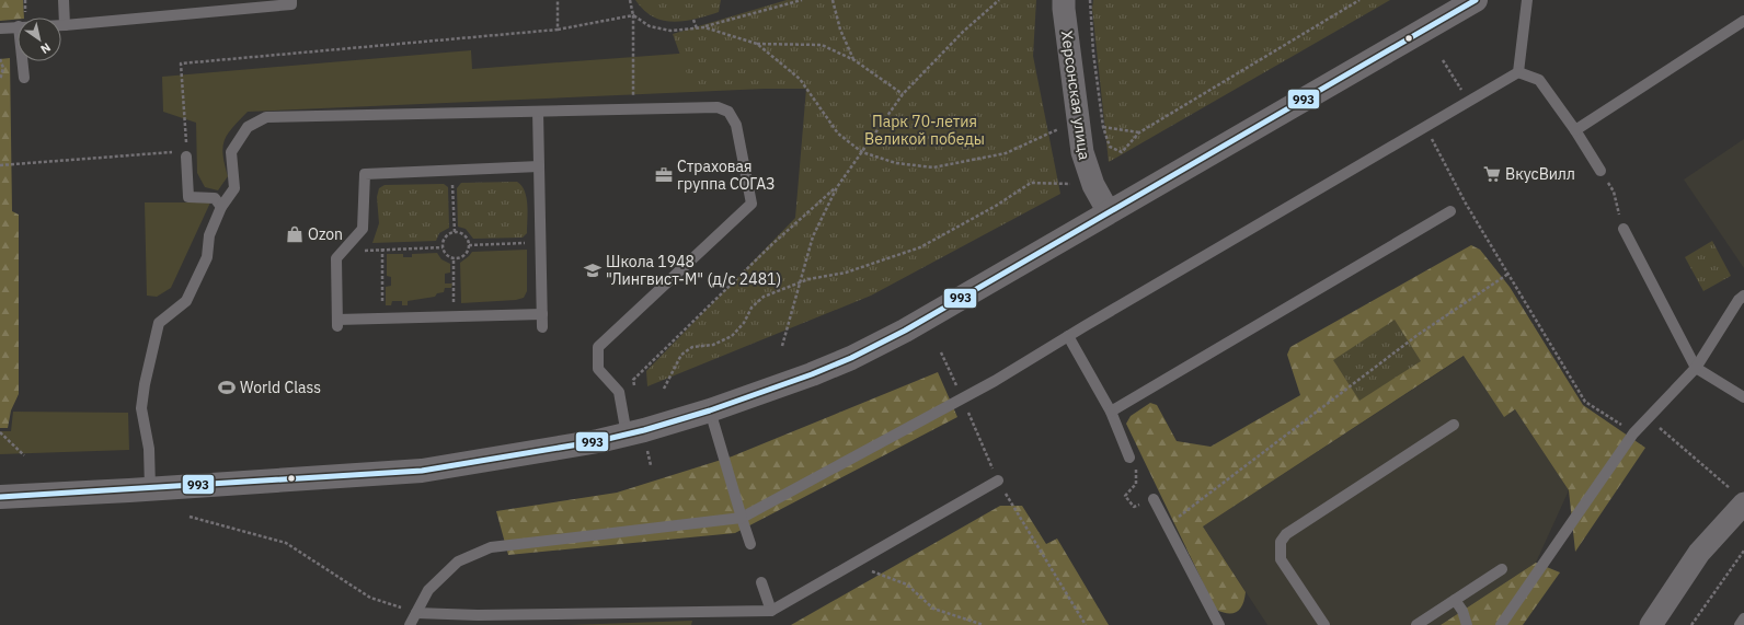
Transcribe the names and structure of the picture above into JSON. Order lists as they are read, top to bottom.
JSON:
{
  "streets": {
    "street": ["Херсонская улица"]
  },
  "parks": ["Парк 70-летия Великой победы"],
  "places": {
    "supermarket": ["ВкусВилл"],
    "office": ["Страховая группа СОГАЗ"],
    "shop": ["Ozon"],
    "school or university": ["Школа 1948 \"Лингвист-М\" (д/с 2481)"],
    "sports": ["World Class"]
  },
  "lines": ["transit line 993"],
  "north": "bottom right"
}
